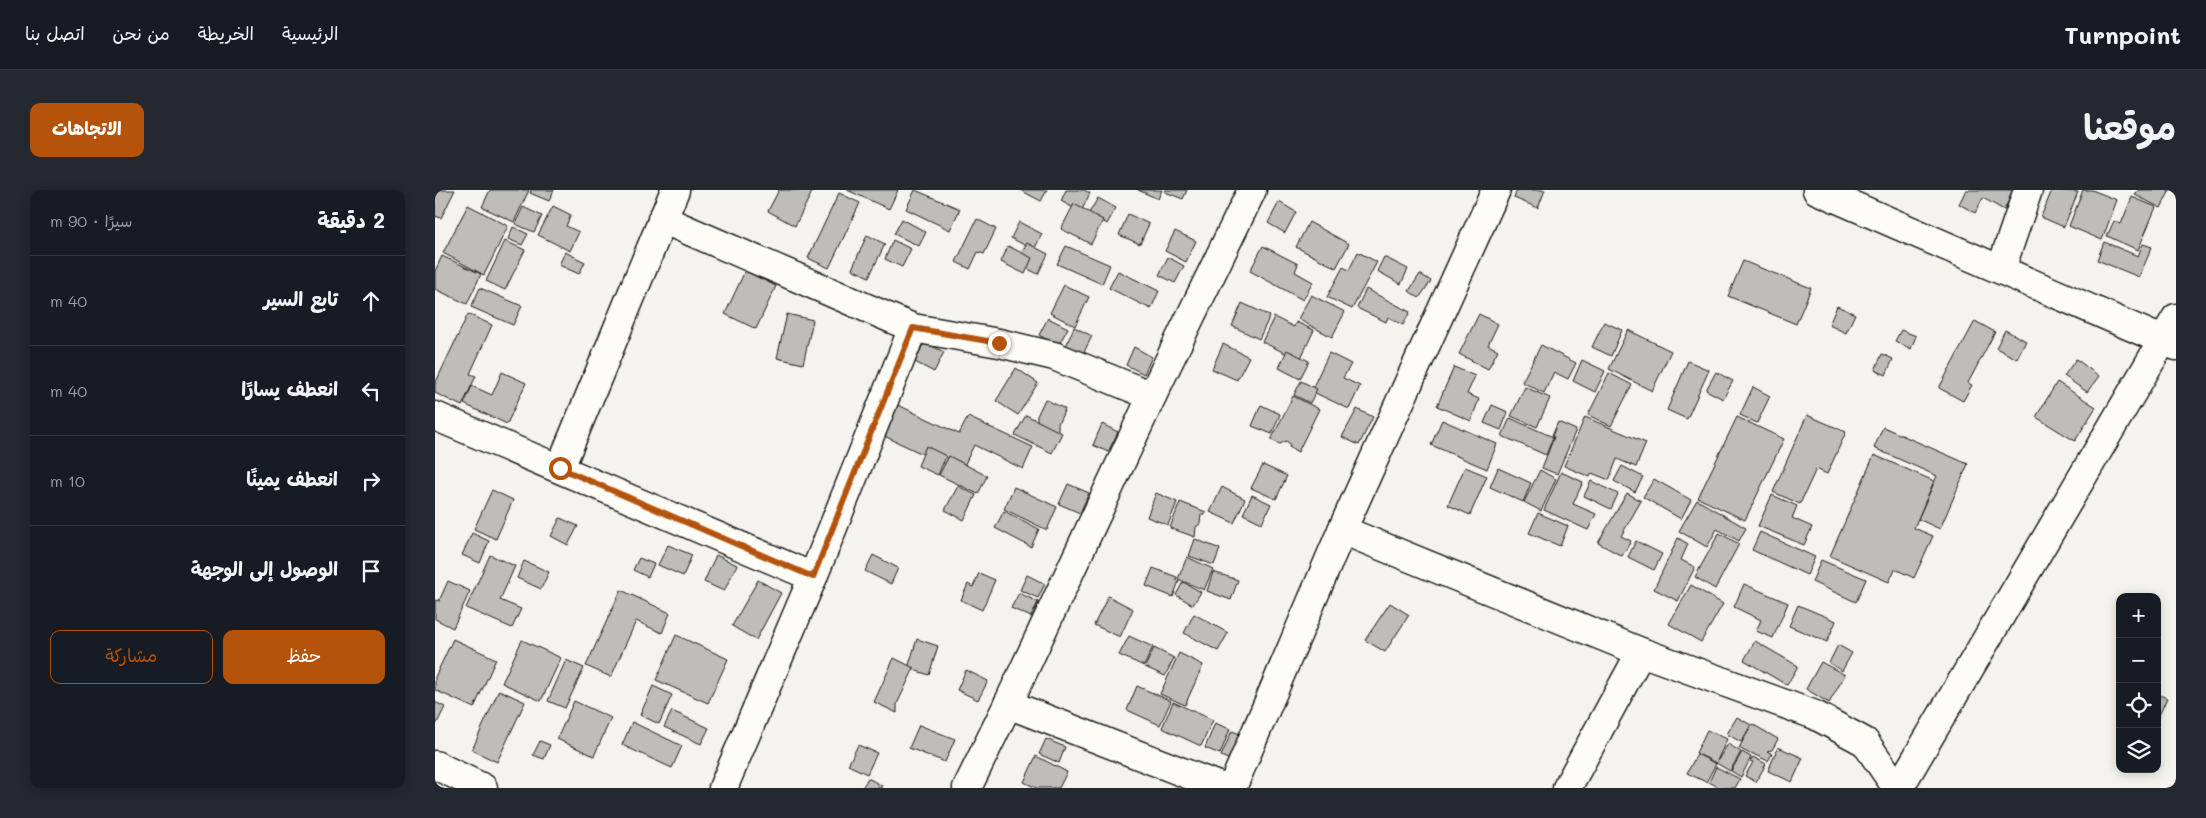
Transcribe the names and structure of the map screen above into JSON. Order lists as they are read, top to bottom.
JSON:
{
  "page": {
    "header": "Turnpoint",
    "nav": [
      "الرئيسية",
      "الخريطة",
      "من نحن",
      "اتصل بنا"
    ],
    "title": "موقعنا",
    "buttons": [
      "الاتجاهات",
      ["حفظ", "مشاركة"]
    ],
    "heading": ["2 دقيقة", "سيرًا · 90 m"],
    "list": [
      ["تابع السير", "40 m"],
      ["انعطف يسارًا", "40 m"],
      ["انعطف يمينًا", "10 m"],
      "الوصول إلى الوجهة"
    ],
    "map_buttons": ["+", "−"]
  }
}
